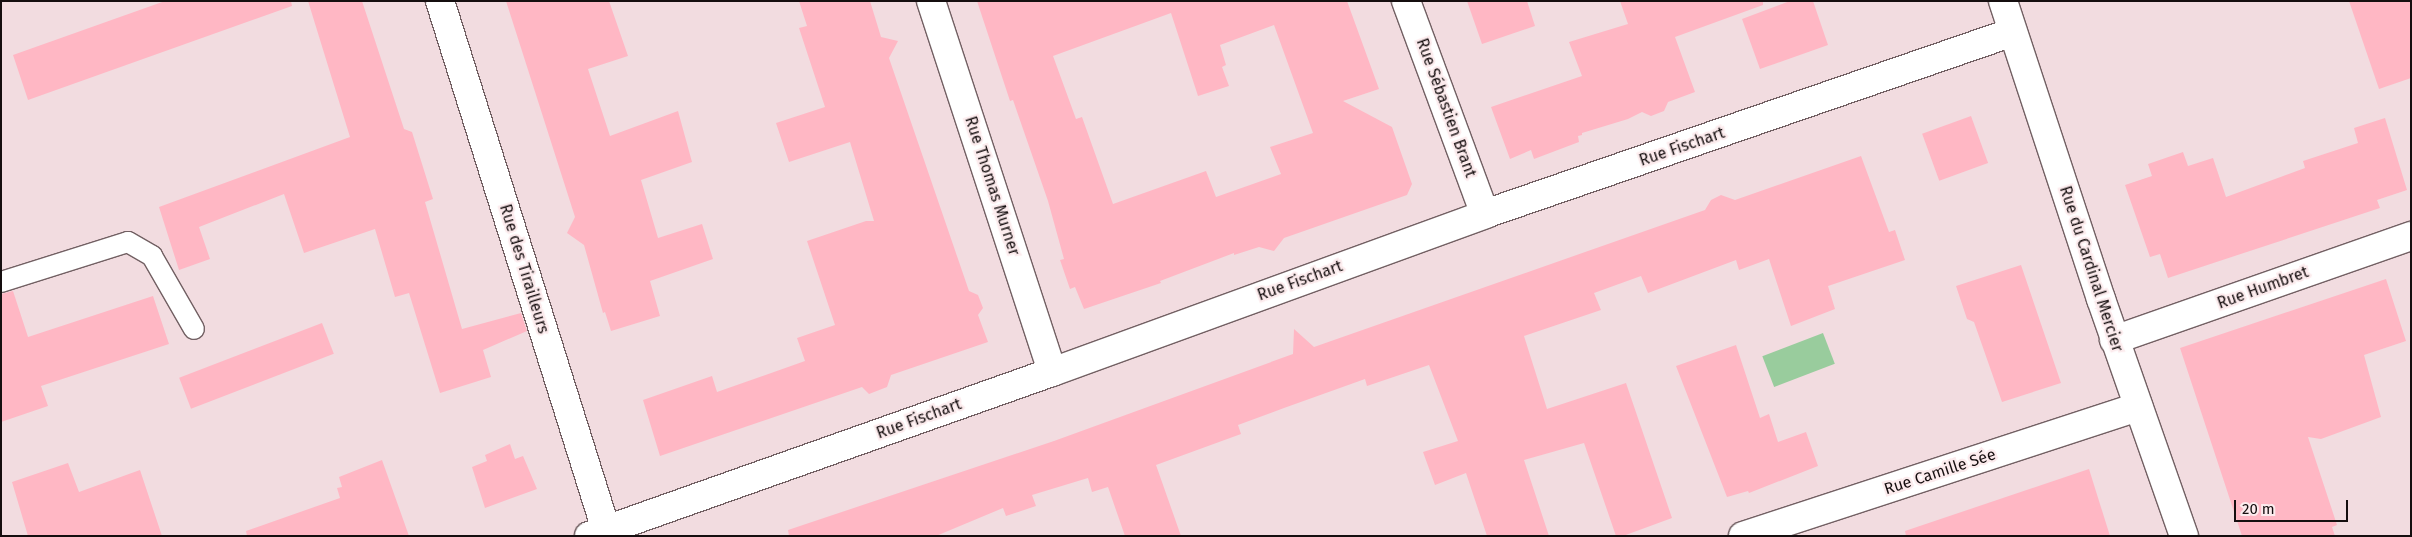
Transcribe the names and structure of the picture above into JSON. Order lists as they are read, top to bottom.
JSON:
{
  "streets": {
    "street": [
      "Rue Sébastien Brant",
      "Rue Fischart",
      "Rue Thomas Murner",
      "Rue des Tirailleurs",
      "Rue du Cardinal Mercier",
      "Rue Humbret",
      "Rue Camille Sée"
    ]
  },
  "crossings": [
    ["Rue Sébastien Brant", "Rue Fischart"],
    ["Rue Fischart", "Rue Thomas Murner"],
    ["Rue Fischart", "Rue des Tirailleurs"],
    ["Rue Fischart", "Rue du Cardinal Mercier"],
    ["Rue du Cardinal Mercier", "Rue Humbret"],
    ["Rue du Cardinal Mercier", "Rue Camille Sée"]
  ],
  "scale_bar": "20 m"
}
